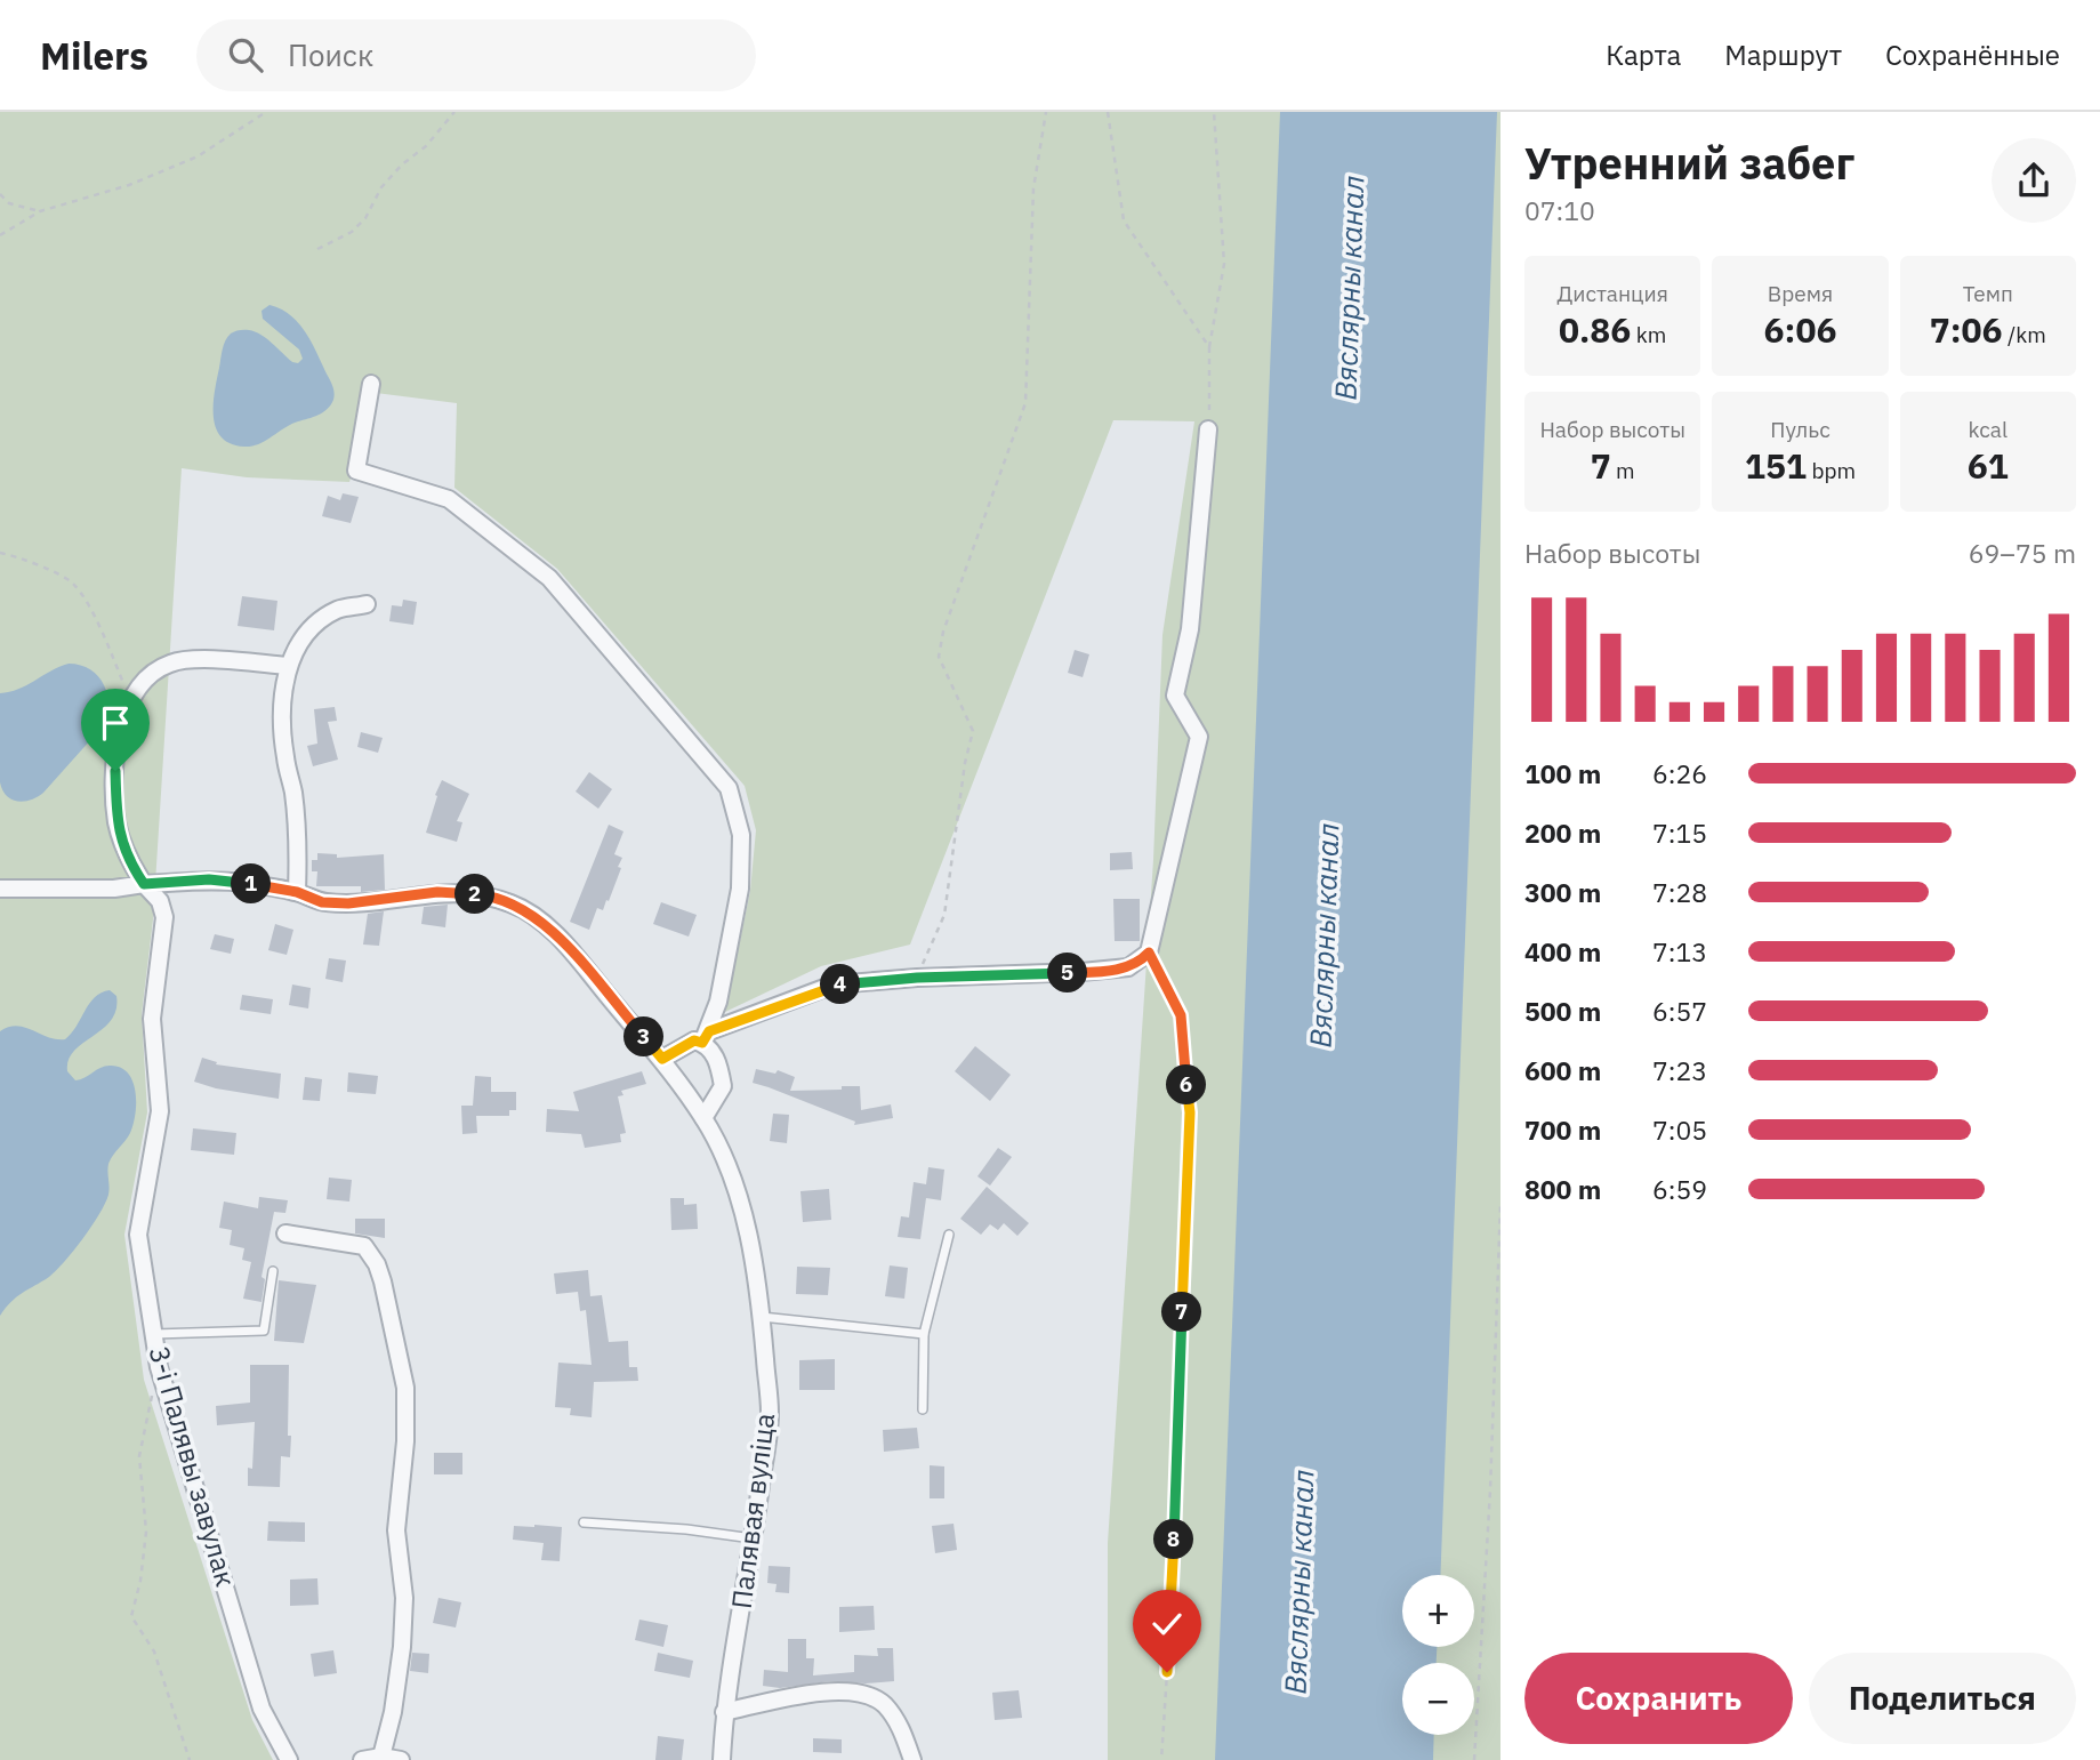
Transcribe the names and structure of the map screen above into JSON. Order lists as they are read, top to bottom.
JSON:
{
  "streets": {
    "street": ["3-і Палявы завулак", "Палявая вуліца"]
  },
  "water": ["Вяслярны канал"],
  "page": {
    "header": "Milers",
    "search": "Поиск",
    "nav": ["Карта", "Маршрут", "Сохранённые"],
    "heading": ["Утренний забег", "07:10"],
    "stats": [
      ["Дистанция", "0.86 km"],
      ["Время", "6:06"],
      ["Темп", "7:06 /km"],
      ["Набор высоты", "7 m"],
      ["Пульс", "151 bpm"],
      ["kcal", "61"]
    ],
    "chart": ["Набор высоты", "69–75 m"],
    "list": [
      {
        "name": "100 m",
        "note": "6:26"
      },
      {
        "name": "200 m",
        "note": "7:15"
      },
      {
        "name": "300 m",
        "note": "7:28"
      },
      {
        "name": "400 m",
        "note": "7:13"
      },
      {
        "name": "500 m",
        "note": "6:57"
      },
      {
        "name": "600 m",
        "note": "7:23"
      },
      {
        "name": "700 m",
        "note": "7:05"
      },
      {
        "name": "800 m",
        "note": "6:59"
      }
    ],
    "pins": [
      "1",
      "2",
      "5",
      "4",
      "3",
      "6",
      "7",
      "8"
    ],
    "map_buttons": ["+", "−"],
    "buttons": ["Сохранить", "Поделиться"]
  }
}
